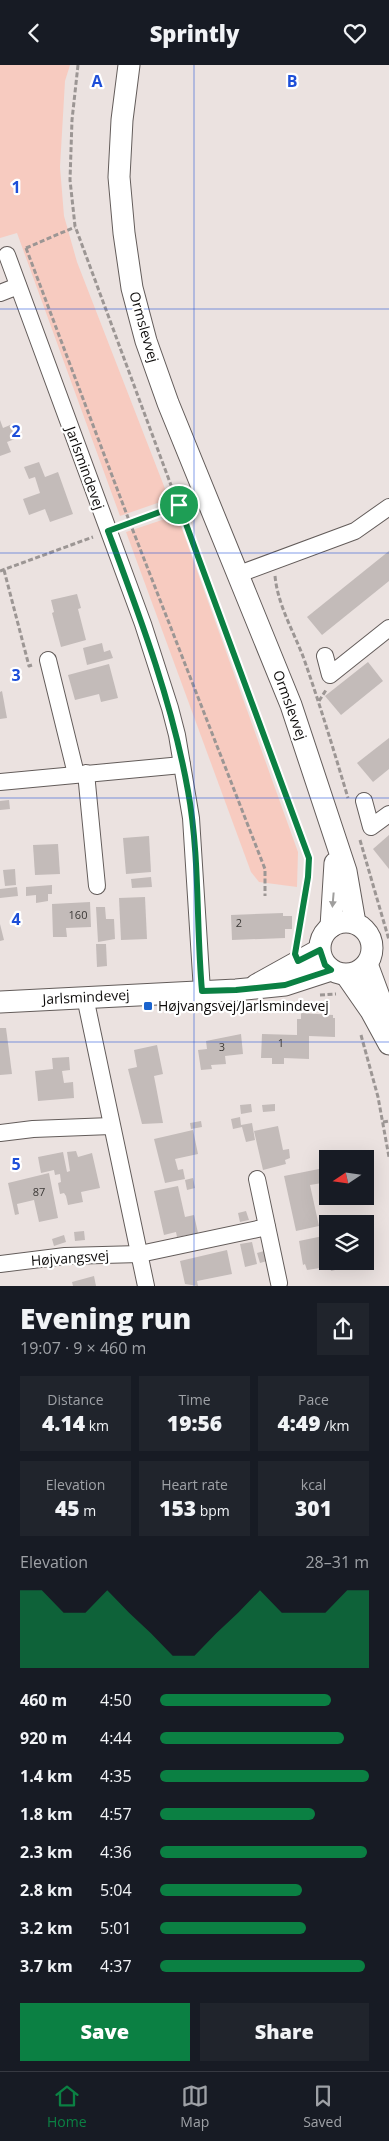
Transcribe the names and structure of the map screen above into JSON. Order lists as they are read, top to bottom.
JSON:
{
  "streets": {
    "street": ["Ormslevvej", "Jarlsmindevej", "Højvangsvej"]
  },
  "crossings": [
    ["Ormslevvej", "Jarlsmindevej"]
  ],
  "places": {
    "transit": ["Højvangsvej/Jarlsmindevej"]
  },
  "house_numbers": [
    "160",
    "2",
    "1",
    "3",
    "87"
  ],
  "north": "left",
  "page": {
    "header": "Sprintly",
    "heading": ["Evening run", "19:07 · 9 × 460 m"],
    "stats": [
      ["Distance", "4.14 km"],
      ["Time", "19:56"],
      ["Pace", "4:49 /km"],
      ["Elevation", "45 m"],
      ["Heart rate", "153 bpm"],
      ["kcal", "301"]
    ],
    "chart": ["Elevation", "28–31 m"],
    "list": [
      {
        "name": "460 m",
        "note": "4:50"
      },
      {
        "name": "920 m",
        "note": "4:44"
      },
      {
        "name": "1.4 km",
        "note": "4:35"
      },
      {
        "name": "1.8 km",
        "note": "4:57"
      },
      {
        "name": "2.3 km",
        "note": "4:36"
      },
      {
        "name": "2.8 km",
        "note": "5:04"
      },
      {
        "name": "3.2 km",
        "note": "5:01"
      },
      {
        "name": "3.7 km",
        "note": "4:37"
      }
    ],
    "buttons": ["Save", "Share"],
    "tabs": ["Home", "Map", "Saved"]
  },
  "grid": {
    "columns": ["A", "B"],
    "rows": [
      "1",
      "2",
      "3",
      "4",
      "5"
    ]
  }
}
